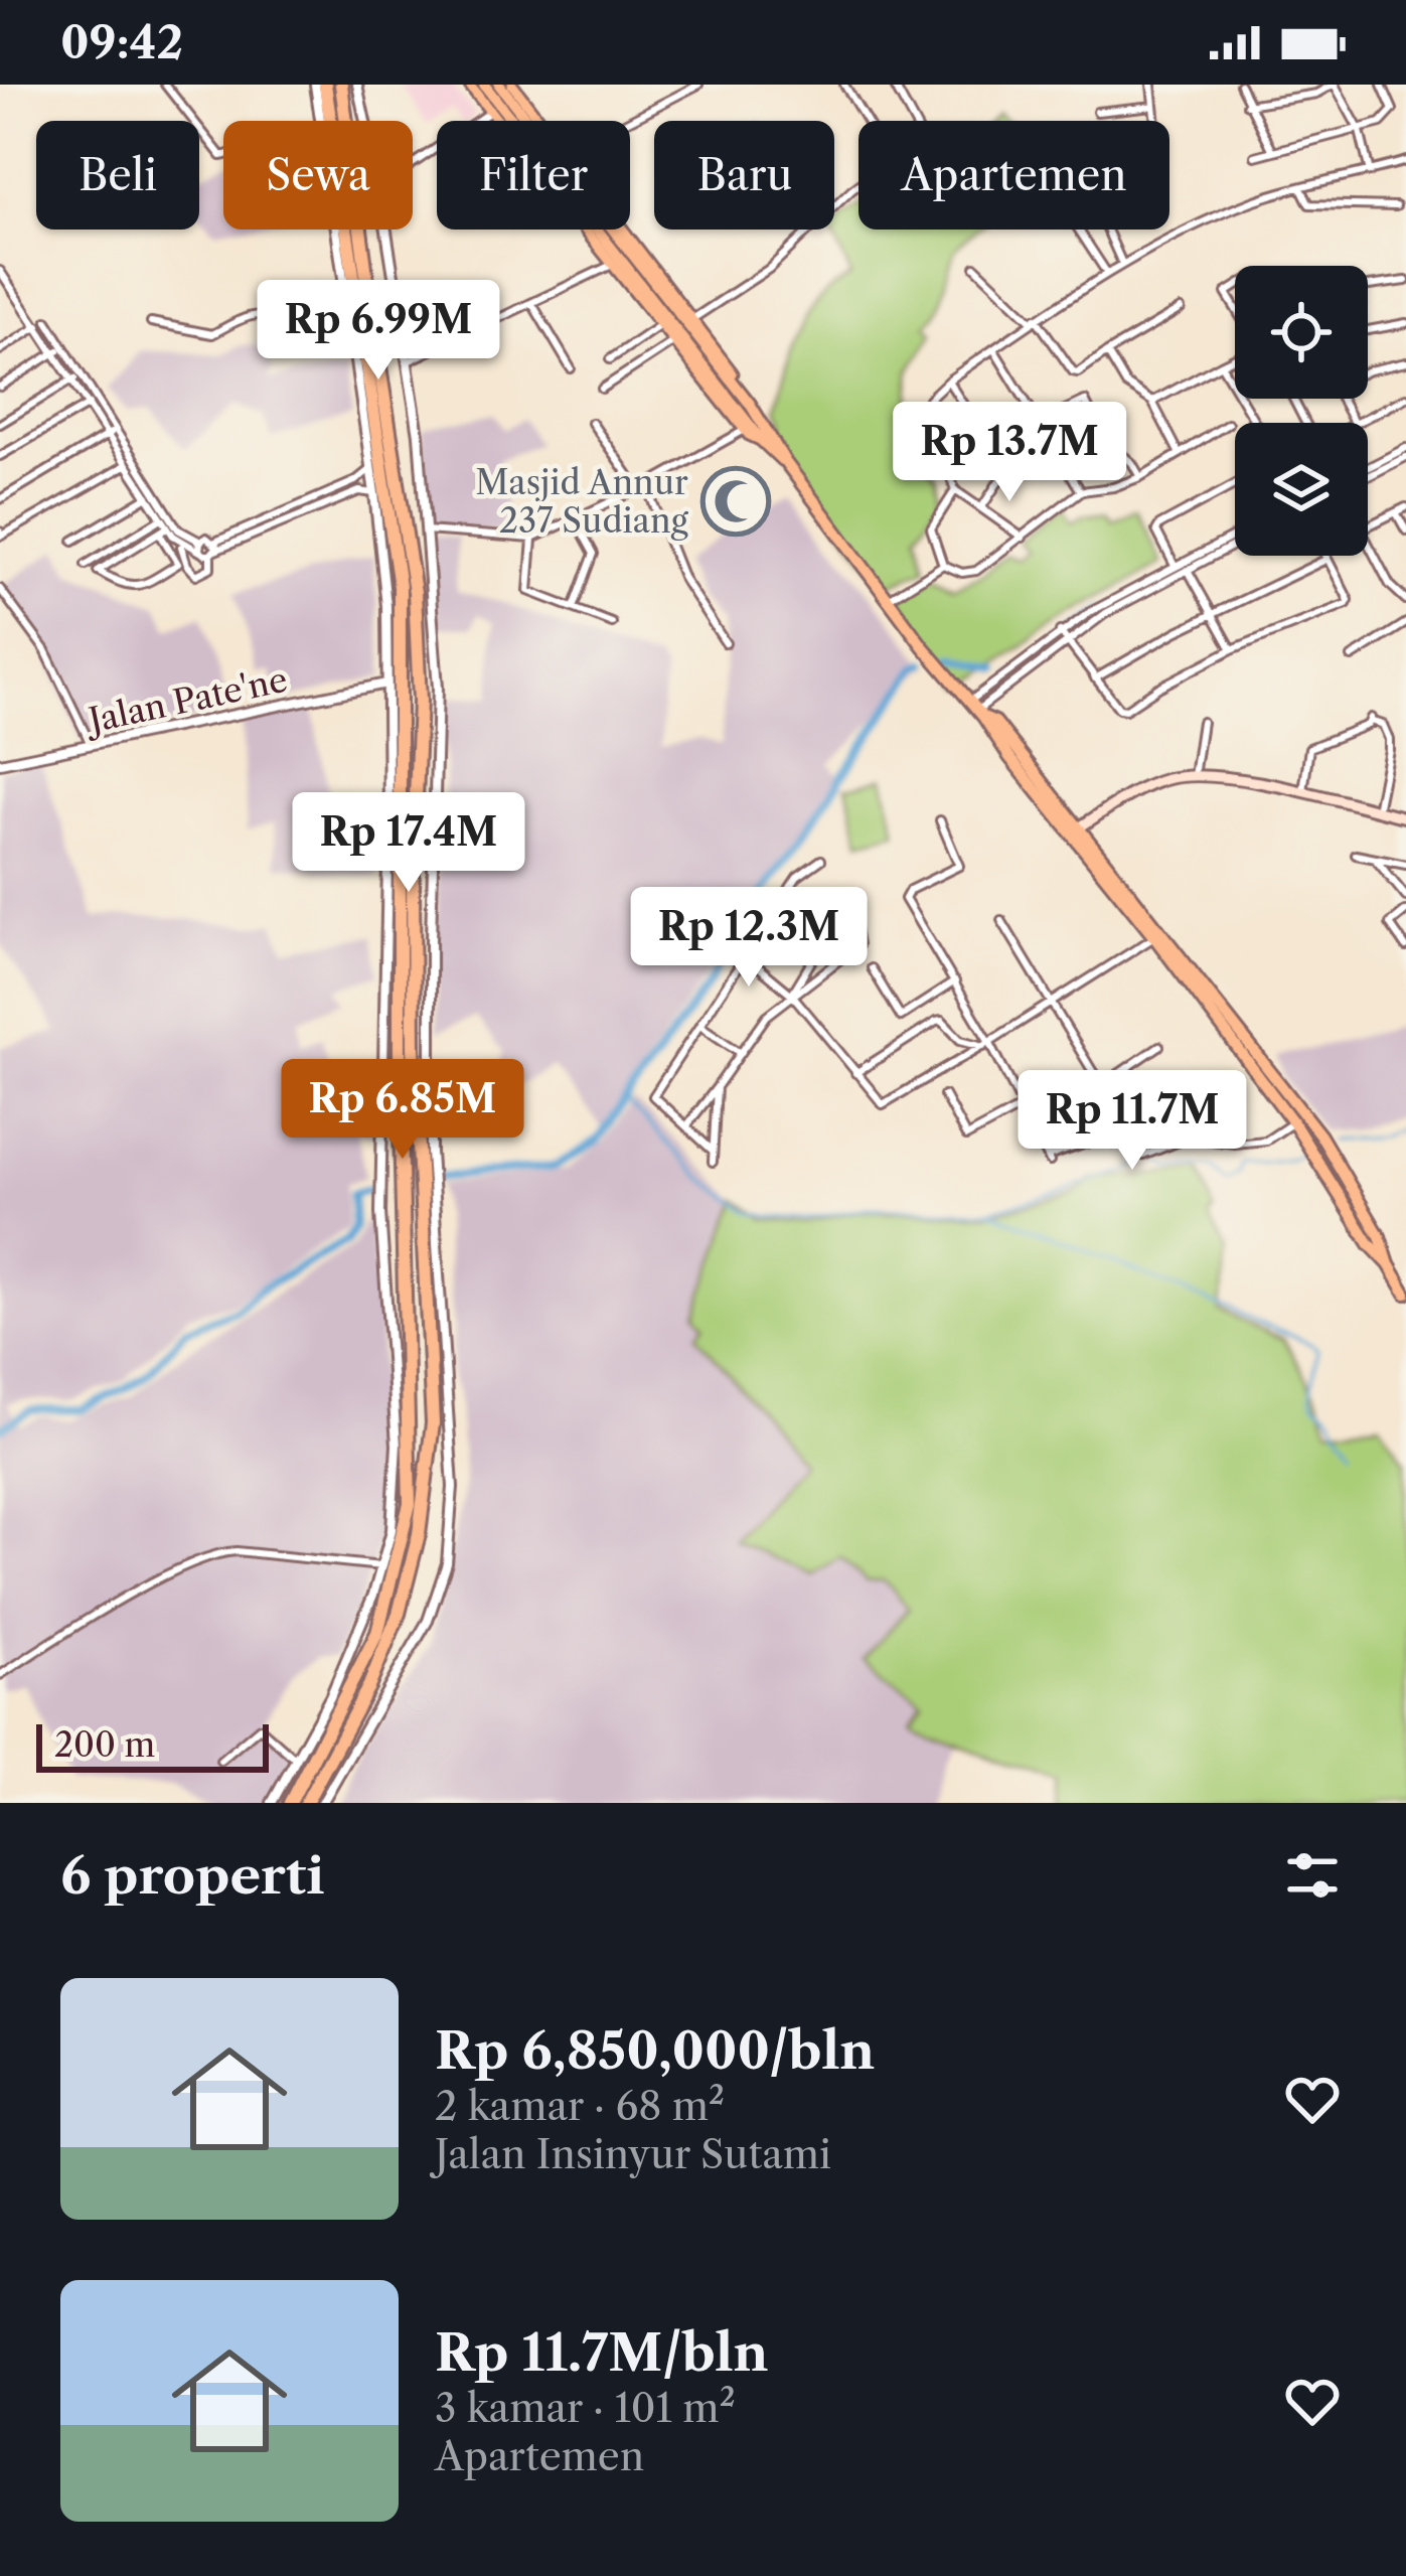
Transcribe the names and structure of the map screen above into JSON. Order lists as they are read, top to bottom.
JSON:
{
  "streets": {
    "street": ["Jalan Pate'ne"]
  },
  "places": {
    "mosque": ["Masjid Annur 237 Sudiang"]
  },
  "scale_bar": "200 m",
  "page": {
    "status": "09:42",
    "chip": [
      "Beli",
      "Sewa",
      "Filter",
      "Baru",
      "Apartemen"
    ],
    "price": [
      "Rp 6.99M",
      "Rp 13.7M",
      "Rp 17.4M",
      "Rp 12.3M",
      "Rp 6.85M",
      "Rp 11.7M"
    ],
    "scale": "200 m",
    "heading": "6 properti",
    "list": [
      {
        "name": "Rp 6,850,000/bln",
        "note": "2 kamar · 68 m² · Jalan Insinyur Sutami"
      },
      {
        "name": "Rp 11.7M/bln",
        "note": "3 kamar · 101 m² · Apartemen"
      }
    ]
  }
}
